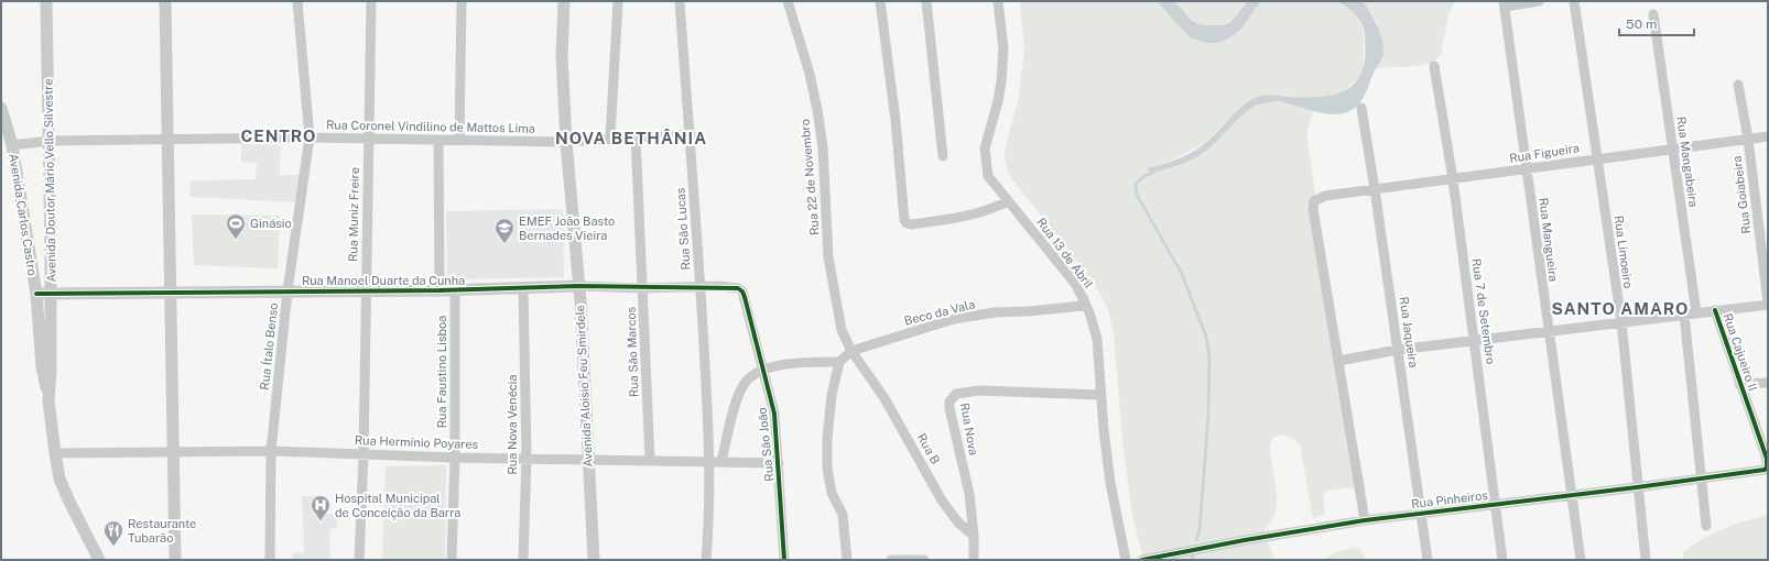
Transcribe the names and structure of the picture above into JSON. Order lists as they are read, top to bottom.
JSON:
{
  "streets": {
    "street": [
      "Rua Coronel Vindilino de Mattos Lima",
      "Rua Figueira",
      "Rua Mangabeira",
      "Rua 22 de Novembro",
      "Avenida Doutor Mário Vello Silvestre",
      "Rua Goiabeira",
      "Avenida Carlos Castro",
      "Rua Muniz Freire",
      "Rua São Lucas",
      "Rua Mangueira",
      "Rua Limoeiro",
      "Rua 13 de Abril",
      "Rua Manoel Duarte da Cunha",
      "Rua 7 de Setembro",
      "Beco da Vala",
      "Rua Jaqueira",
      "Rua Ítalo Benso",
      "Rua São Marcos",
      "Rua Cajueiro II",
      "Rua Faustino Lisboa",
      "Avenida Aloisio Feu Smirdele",
      "Rua Nova Venécia",
      "Rua Nova",
      "Rua Hermínio Poyares",
      "Rua São João",
      "Rua B",
      "Rua Pinheiros"
    ]
  },
  "crossings": [
    ["Rua Coronel Vindilino de Mattos Lima", "Avenida Doutor Mário Vello Silvestre"],
    ["Rua Coronel Vindilino de Mattos Lima", "Avenida Carlos Castro"],
    ["Rua Coronel Vindilino de Mattos Lima", "Rua Muniz Freire"],
    ["Rua Coronel Vindilino de Mattos Lima", "Rua São Lucas"],
    ["Rua Coronel Vindilino de Mattos Lima", "Rua Ítalo Benso"],
    ["Rua Coronel Vindilino de Mattos Lima", "Rua São Marcos"],
    ["Rua Coronel Vindilino de Mattos Lima", "Avenida Aloisio Feu Smirdele"],
    ["Rua Figueira", "Rua Mangabeira"],
    ["Rua Figueira", "Rua Goiabeira"],
    ["Rua Figueira", "Rua Mangueira"],
    ["Rua Figueira", "Rua Limoeiro"],
    ["Rua Figueira", "Rua 7 de Setembro"],
    ["Rua Figueira", "Rua Jaqueira"],
    ["Rua 22 de Novembro", "Beco da Vala"],
    ["Rua 22 de Novembro", "Rua B"],
    ["Avenida Doutor Mário Vello Silvestre", "Avenida Carlos Castro"],
    ["Avenida Doutor Mário Vello Silvestre", "Rua Manoel Duarte da Cunha"],
    ["Avenida Doutor Mário Vello Silvestre", "Rua Hermínio Poyares"],
    ["Avenida Carlos Castro", "Rua Manoel Duarte da Cunha"],
    ["Rua Muniz Freire", "Rua Manoel Duarte da Cunha"],
    ["Rua Muniz Freire", "Rua Hermínio Poyares"],
    ["Rua São Lucas", "Rua Manoel Duarte da Cunha"],
    ["Rua São Lucas", "Rua Hermínio Poyares"],
    ["Rua Mangueira", "Rua Pinheiros"],
    ["Rua Limoeiro", "Rua Pinheiros"],
    ["Rua 13 de Abril", "Beco da Vala"],
    ["Rua 13 de Abril", "Rua Nova"],
    ["Rua Manoel Duarte da Cunha", "Rua Ítalo Benso"],
    ["Rua Manoel Duarte da Cunha", "Rua São Marcos"],
    ["Rua Manoel Duarte da Cunha", "Rua Faustino Lisboa"],
    ["Rua Manoel Duarte da Cunha", "Avenida Aloisio Feu Smirdele"],
    ["Rua Manoel Duarte da Cunha", "Rua Nova Venécia"],
    ["Rua Manoel Duarte da Cunha", "Rua São João"],
    ["Rua 7 de Setembro", "Rua Pinheiros"],
    ["Beco da Vala", "Rua B"],
    ["Rua Jaqueira", "Rua Pinheiros"],
    ["Rua Ítalo Benso", "Rua Hermínio Poyares"],
    ["Rua São Marcos", "Rua Hermínio Poyares"],
    ["Rua Cajueiro II", "Rua Pinheiros"],
    ["Rua Faustino Lisboa", "Rua Hermínio Poyares"],
    ["Avenida Aloisio Feu Smirdele", "Rua Hermínio Poyares"],
    ["Rua Nova Venécia", "Rua Hermínio Poyares"],
    ["Rua Nova", "Rua B"],
    ["Rua Hermínio Poyares", "Rua São João"]
  ],
  "districts": ["CENTRO", "NOVA BETHÂNIA", "SANTO AMARO"],
  "places": {
    "sports": ["Ginásio"],
    "school or university": ["EMEF João Basto Bernades Vieira"],
    "hospital": ["Hospital Municipal de Conceição da Barra"],
    "restaurant": ["Restaurante Tubarão"]
  },
  "scale_bar": "50 m"
}
